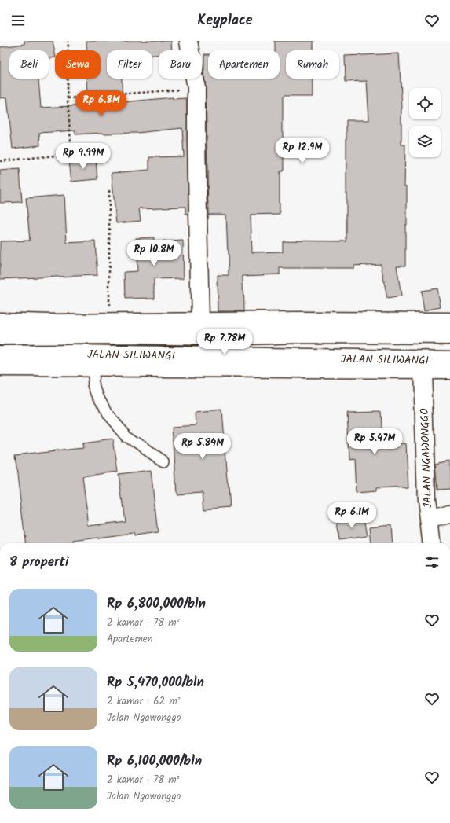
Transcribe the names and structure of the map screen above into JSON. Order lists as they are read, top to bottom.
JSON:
{
  "streets": {
    "main road": ["JALAN SILIWANGI", "JALAN NGAWONGGO"]
  },
  "page": {
    "header": "Keyplace",
    "chip": [
      "Beli",
      "Sewa",
      "Filter",
      "Baru",
      "Apartemen",
      "Rumah"
    ],
    "price": [
      "Rp 6.8M",
      "Rp 12.9M",
      "Rp 9.99M",
      "Rp 10.8M",
      "Rp 7.78M",
      "Rp 5.47M",
      "Rp 5.84M",
      "Rp 6.1M"
    ],
    "heading": "8 properti",
    "list": [
      {
        "name": "Rp 6,800,000/bln",
        "note": "2 kamar · 78 m² · Apartemen"
      },
      {
        "name": "Rp 5,470,000/bln",
        "note": "2 kamar · 62 m² · Jalan Ngawonggo"
      },
      {
        "name": "Rp 6,100,000/bln",
        "note": "2 kamar · 78 m² · Jalan Ngawonggo"
      }
    ]
  }
}
